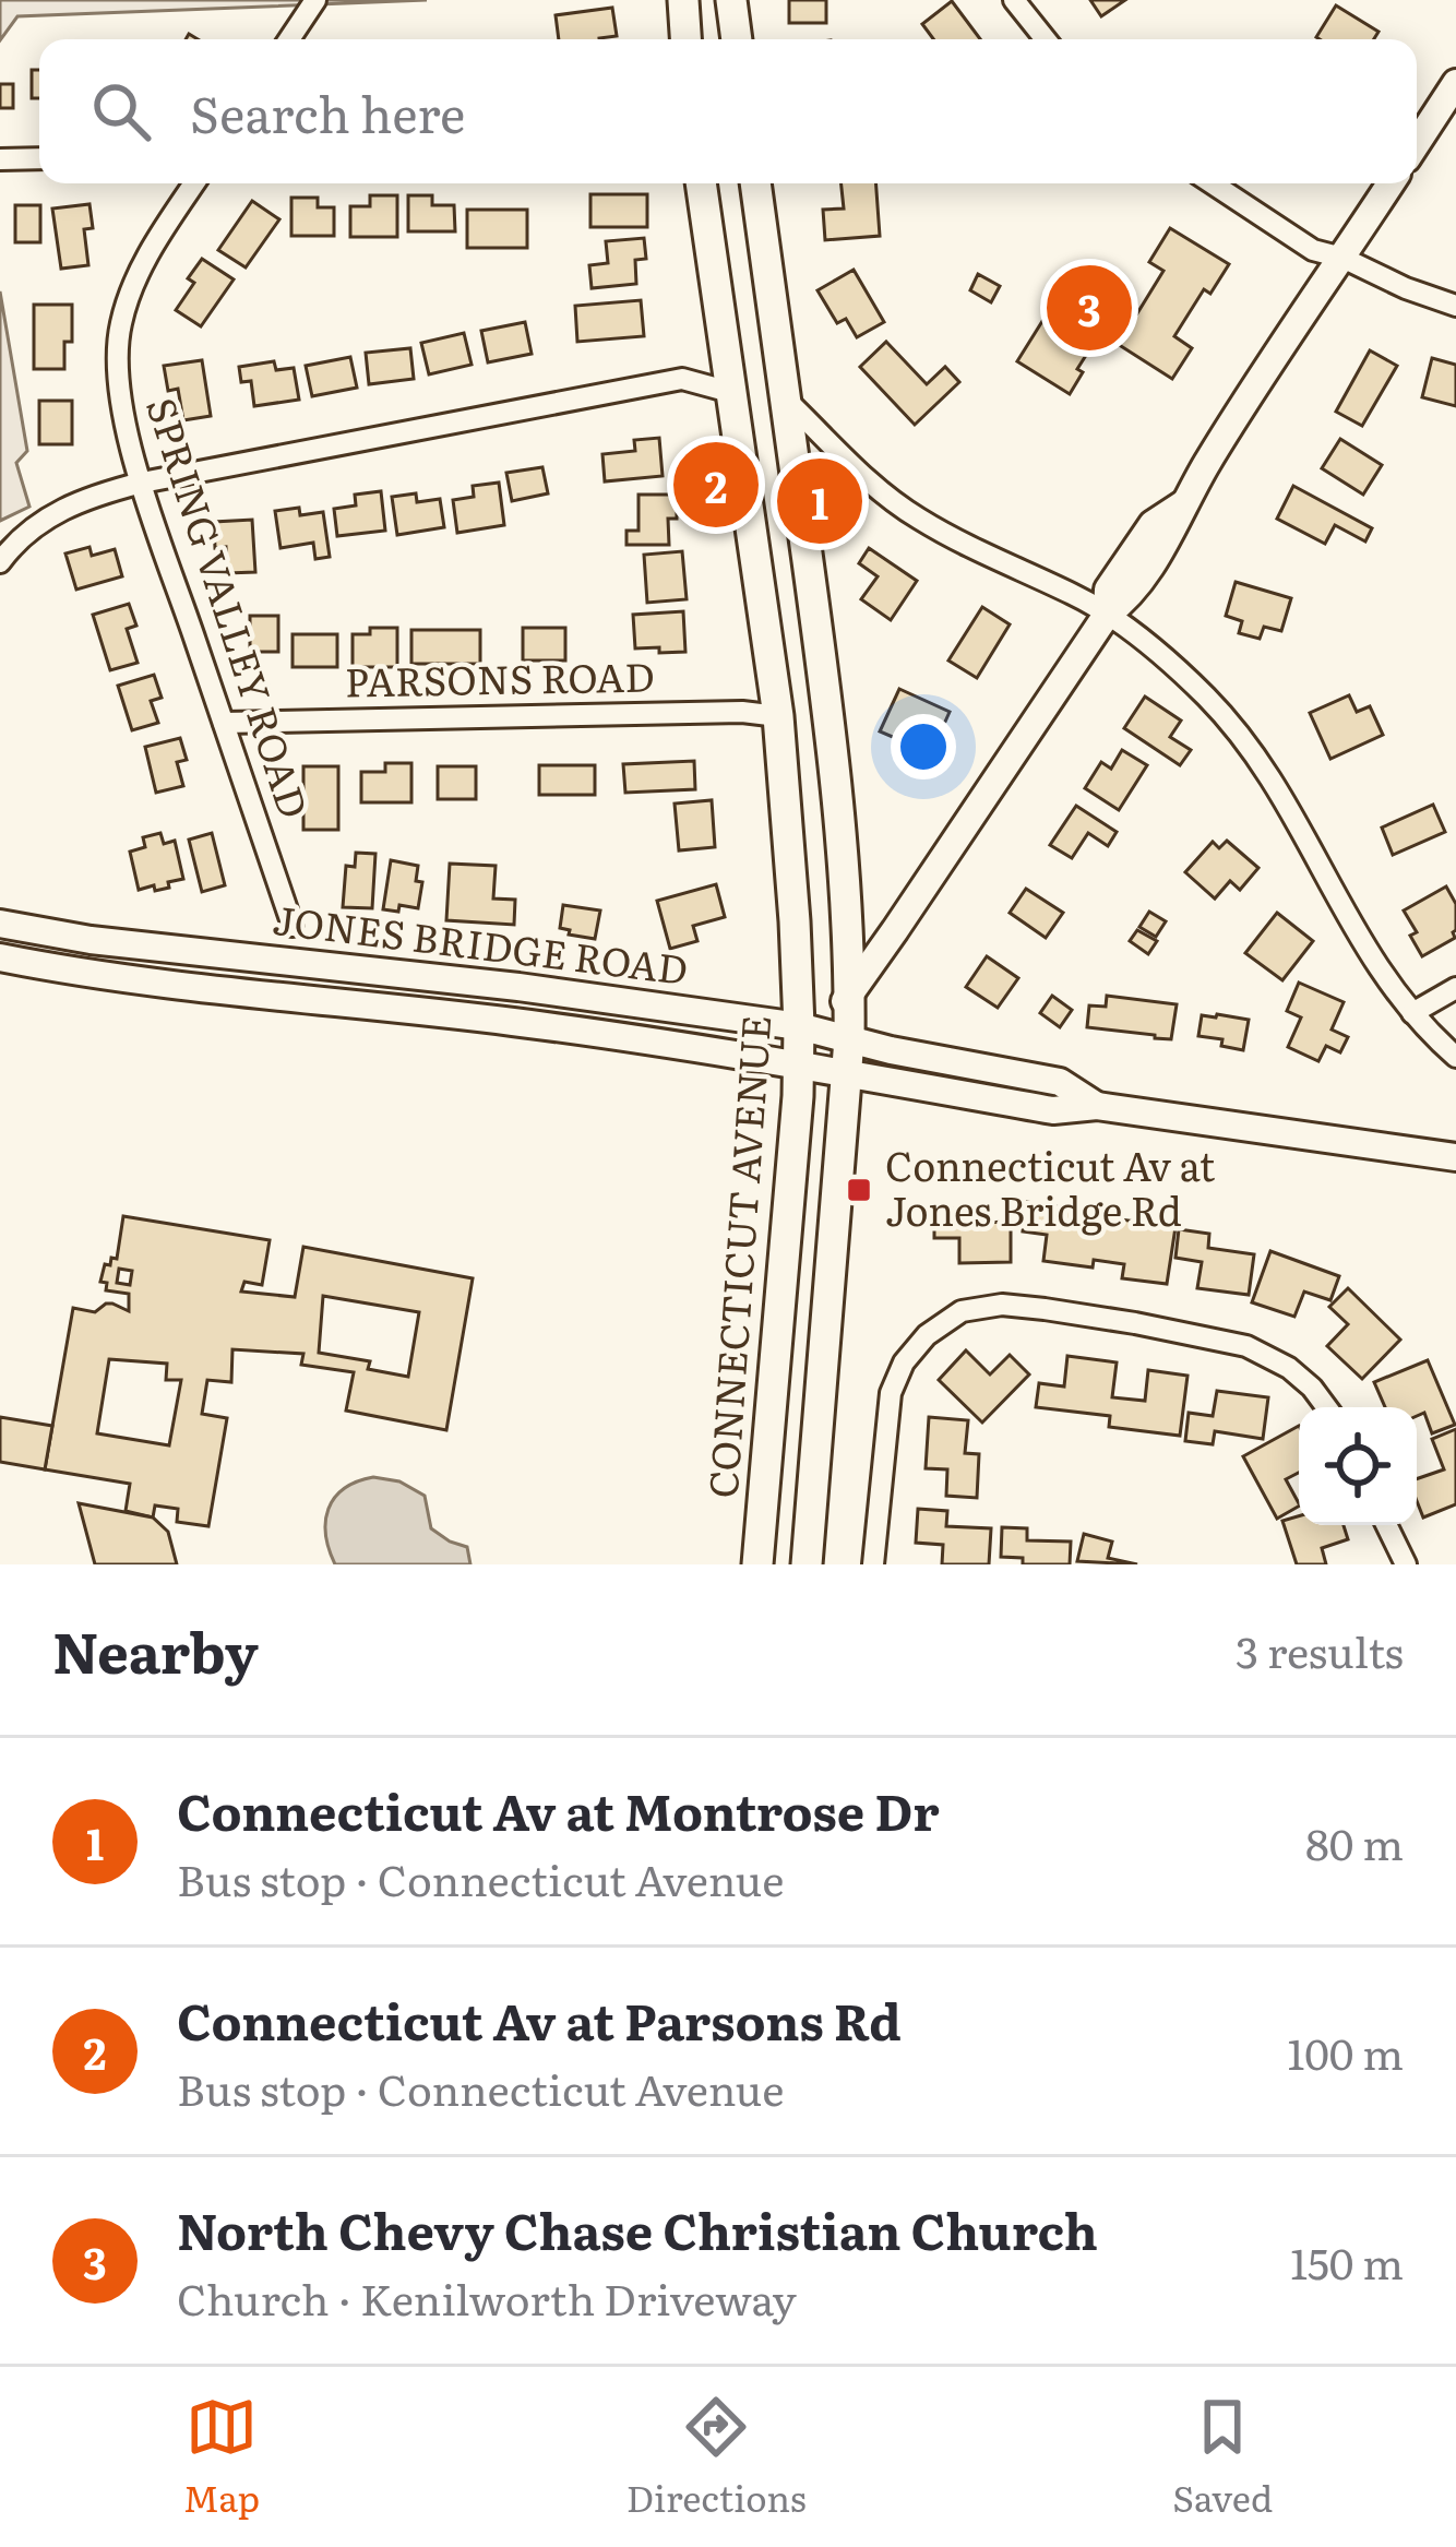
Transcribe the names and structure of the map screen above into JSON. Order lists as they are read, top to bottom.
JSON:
{
  "streets": {
    "main road": ["JONES BRIDGE ROAD", "CONNECTICUT AVENUE"],
    "street": ["SPRING VALLEY ROAD", "PARSONS ROAD"]
  },
  "crossings": [
    ["SPRING VALLEY ROAD", "PARSONS ROAD"],
    ["PARSONS ROAD", "CONNECTICUT AVENUE"],
    ["JONES BRIDGE ROAD", "CONNECTICUT AVENUE"]
  ],
  "places": {
    "transit": ["Connecticut Av at Jones Bridge Rd"]
  },
  "page": {
    "search": "Search here",
    "pins": ["3", "2", "1"],
    "heading": ["Nearby", "3 results"],
    "list": [
      {
        "mark": "1",
        "name": "Connecticut Av at Montrose Dr",
        "note": "Bus stop · Connecticut Avenue",
        "value": "80 m"
      },
      {
        "mark": "2",
        "name": "Connecticut Av at Parsons Rd",
        "note": "Bus stop · Connecticut Avenue",
        "value": "100 m"
      },
      {
        "mark": "3",
        "name": "North Chevy Chase Christian Church",
        "note": "Church · Kenilworth Driveway",
        "value": "150 m"
      }
    ],
    "nav": ["Map", "Directions", "Saved"]
  }
}
